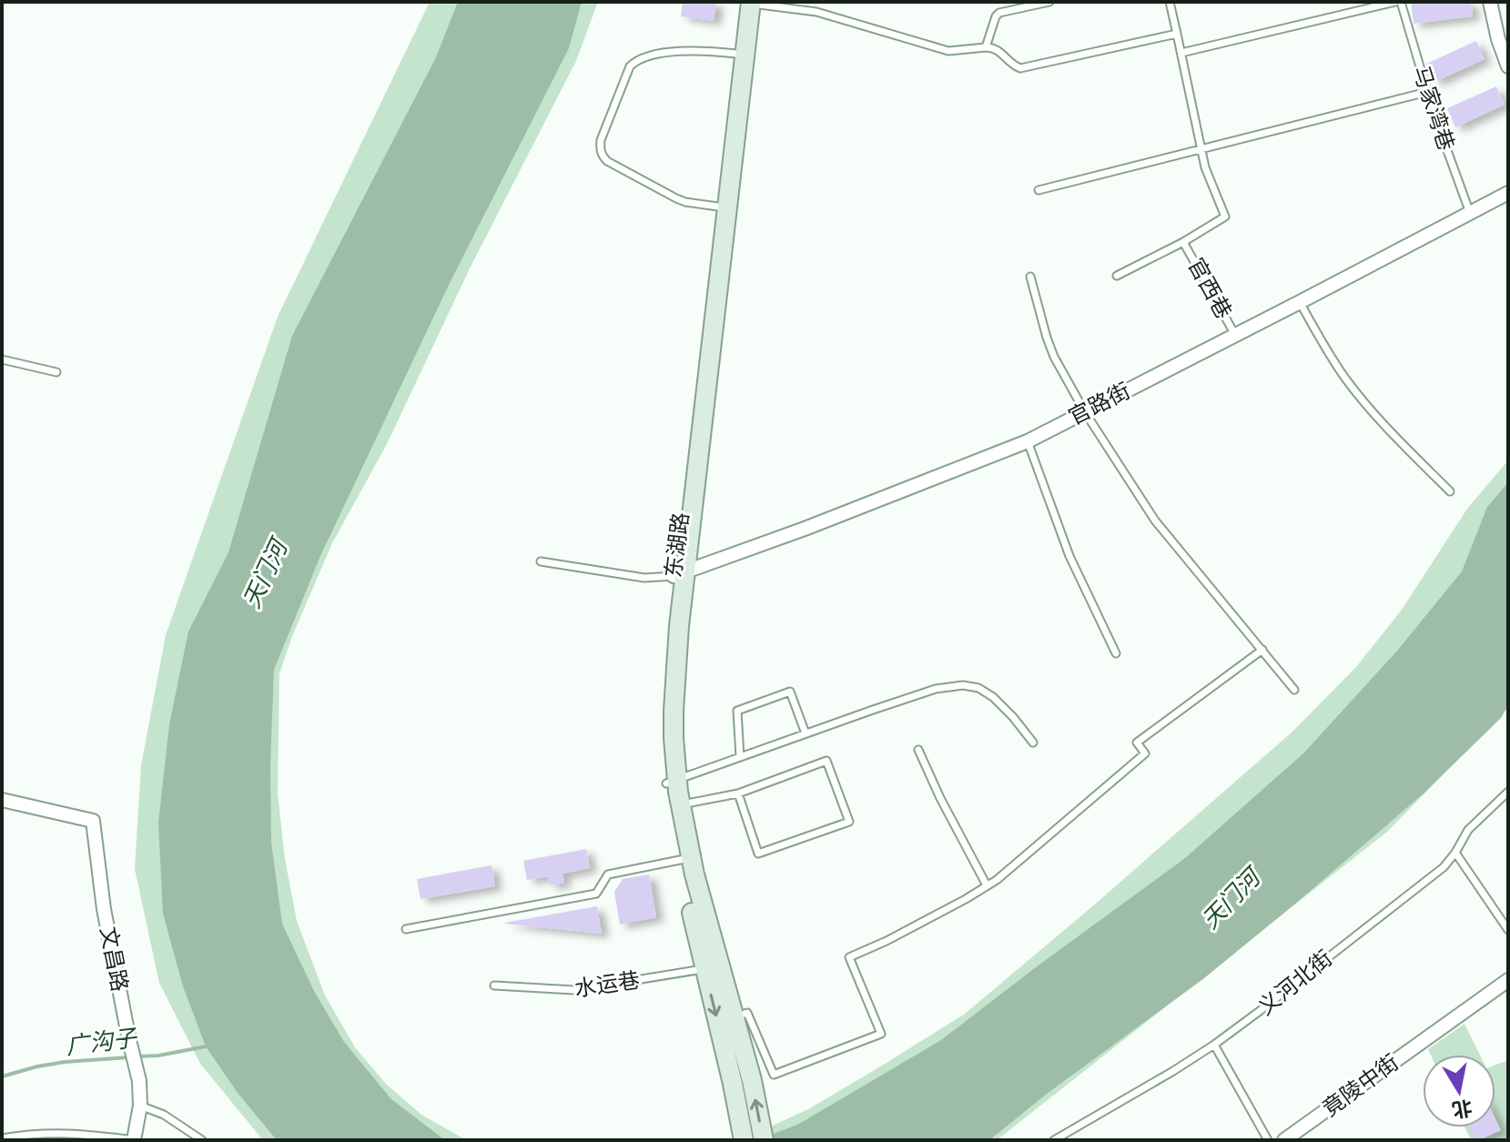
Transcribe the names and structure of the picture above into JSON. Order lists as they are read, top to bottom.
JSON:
{
  "streets": {
    "main road": ["东湖路"],
    "street": ["官路街", "文昌路", "竟陵中街"],
    "lane": [
      "马家湾巷",
      "官西巷",
      "义河北街",
      "水运巷"
    ]
  },
  "crossings": [
    ["马家湾巷", "官路街"],
    ["官西巷", "官路街"],
    ["官路街", "东湖路"],
    ["东湖路", "水运巷"]
  ],
  "water": ["天门河", "广沟子"],
  "north": "bottom"
}
